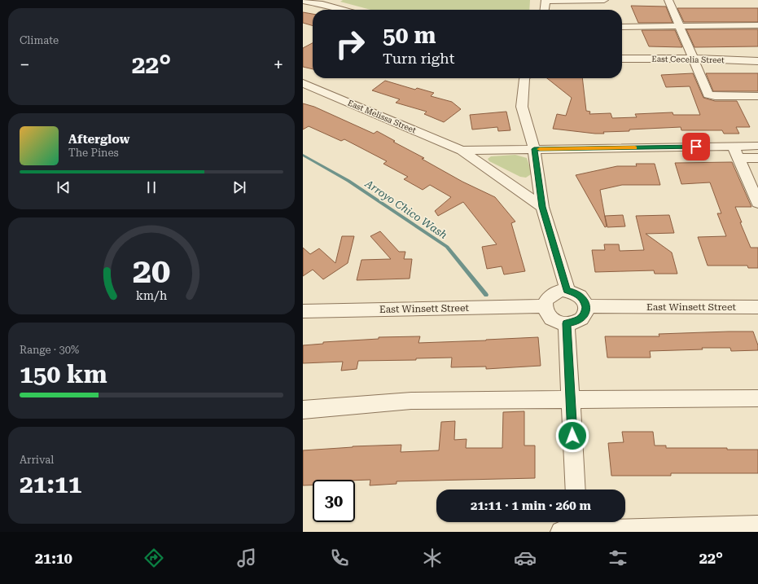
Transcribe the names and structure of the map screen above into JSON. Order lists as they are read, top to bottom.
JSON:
{
  "streets": {
    "street": ["East Cecelia Street", "East Melissa Street", "East Winsett Street"]
  },
  "water": ["Arroyo Chico Wash"],
  "page": {
    "tile": [
      "Climate",
      ["Range · 30%", "150 km"],
      ["Arrival", "21:11"]
    ],
    "turn": ["50 m", "Turn right"],
    "heat": ["−", "22°", "+"],
    "song": ["Afterglow", "The Pines"],
    "limit": "30",
    "trip": "21:11 · 1 min · 260 m",
    "tabs": ["21:10", "22°"],
    "gauge": ["20", "km/h"]
  }
}
